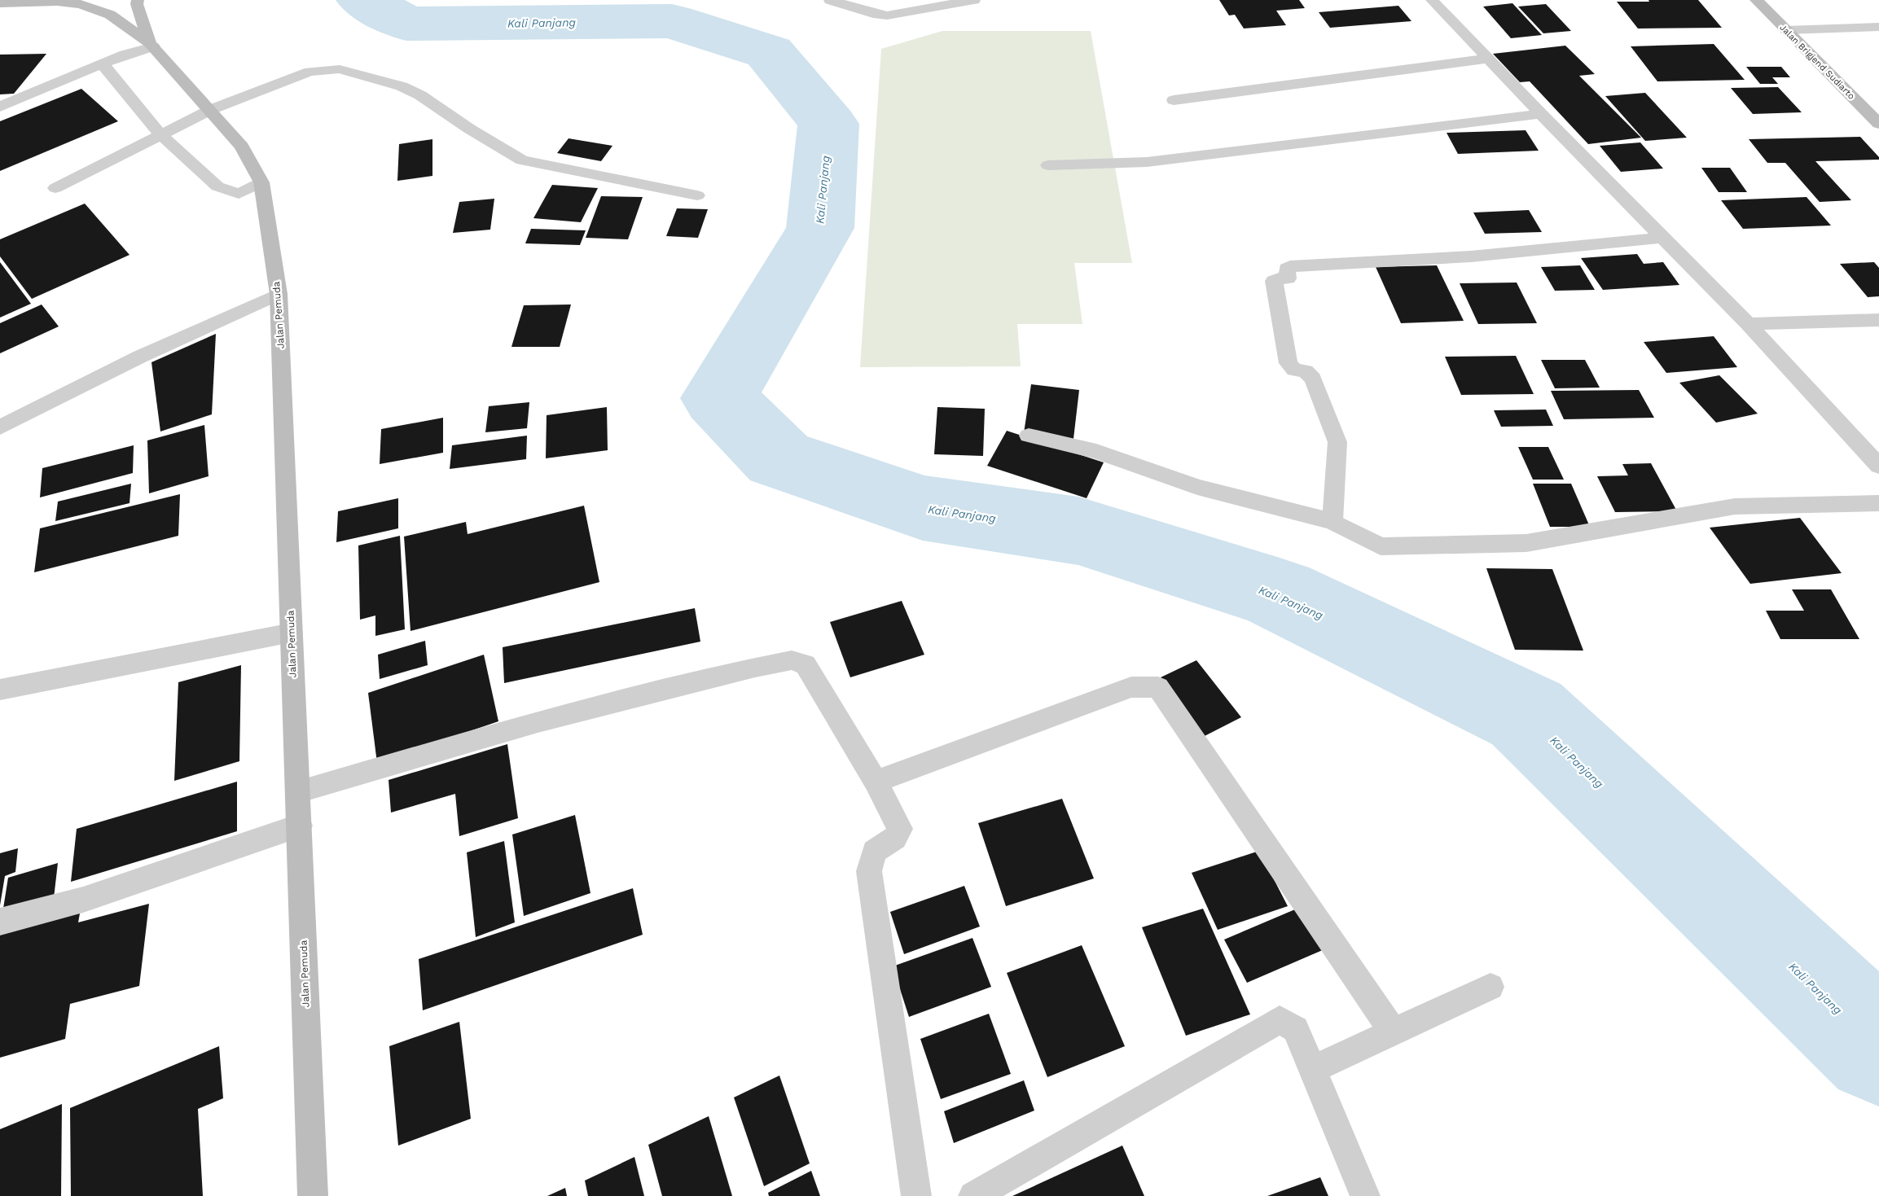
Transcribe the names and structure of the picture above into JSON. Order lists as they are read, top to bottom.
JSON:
{
  "streets": {
    "main road": ["Jalan Brigjend Sudiarto", "Jalan Pemuda"]
  },
  "water": ["Kali Panjang"]
}
